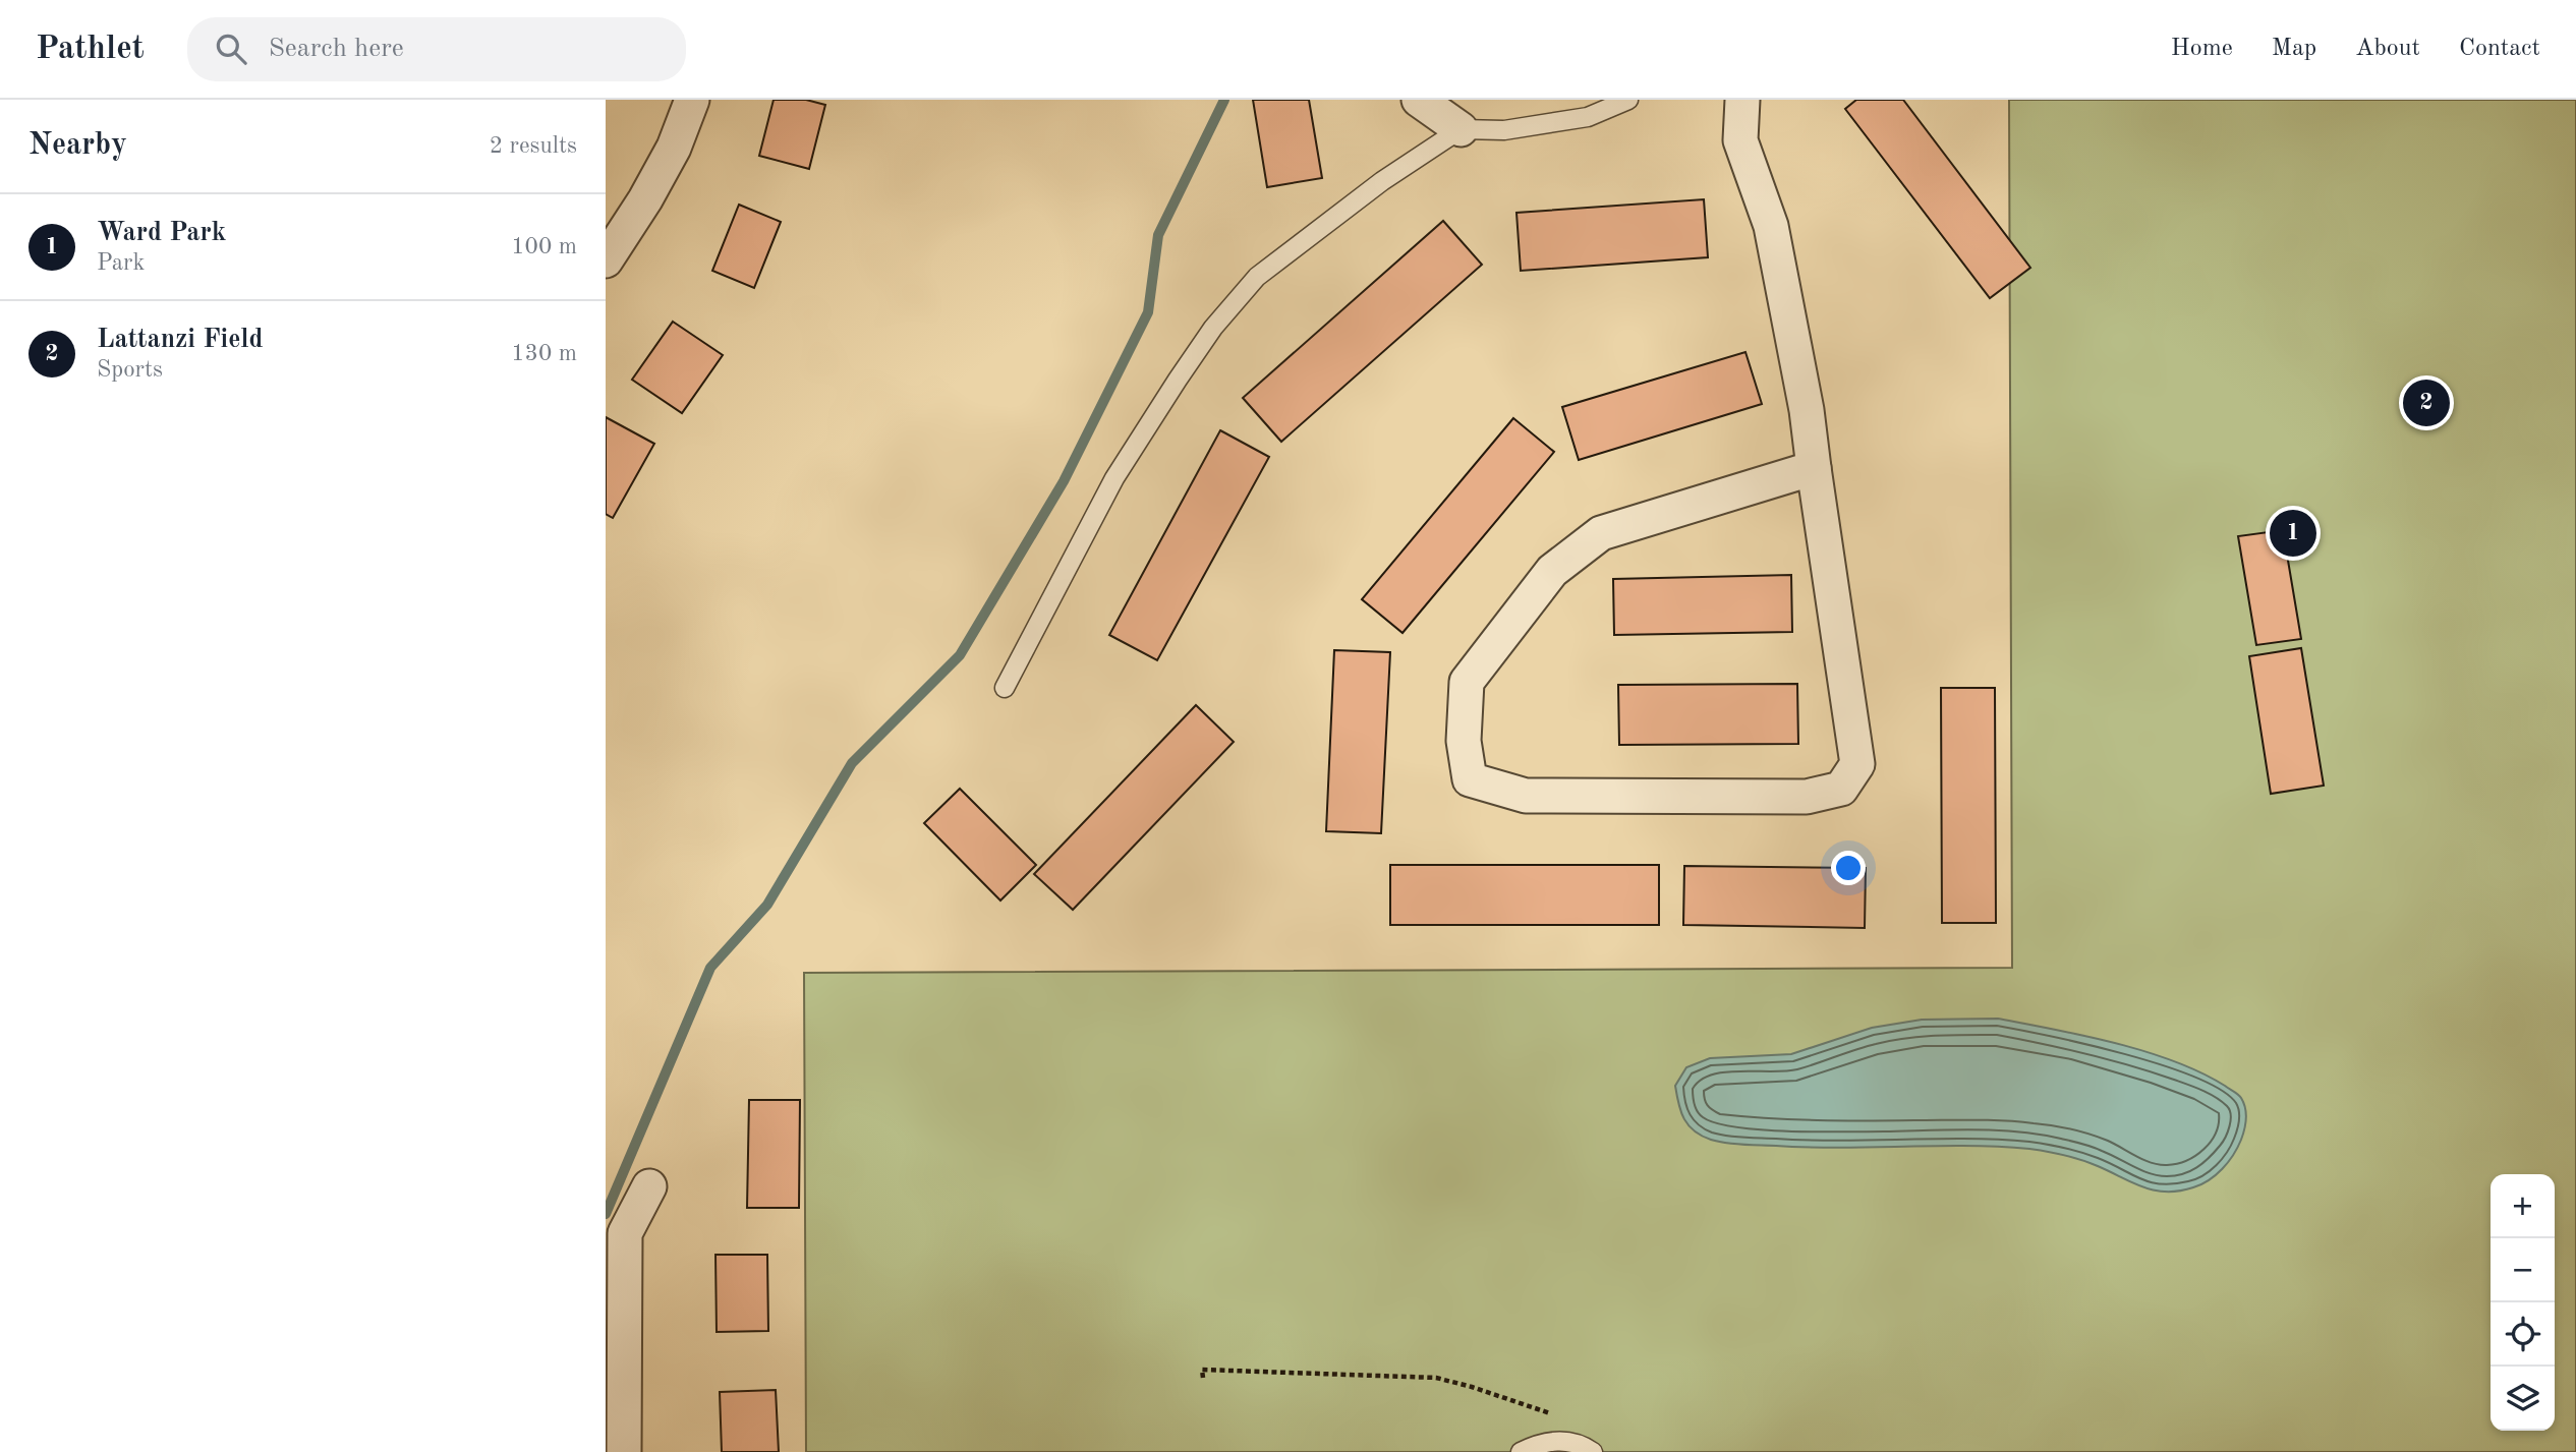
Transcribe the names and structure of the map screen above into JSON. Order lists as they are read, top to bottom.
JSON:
{
  "page": {
    "header": "Pathlet",
    "search": "Search here",
    "nav": [
      "Home",
      "Map",
      "About",
      "Contact"
    ],
    "heading": ["Nearby", "2 results"],
    "list": [
      {
        "mark": "1",
        "name": "Ward Park",
        "note": "Park",
        "value": "100 m"
      },
      {
        "mark": "2",
        "name": "Lattanzi Field",
        "note": "Sports",
        "value": "130 m"
      }
    ],
    "pins": ["2", "1"],
    "map_buttons": ["+", "−"]
  }
}
